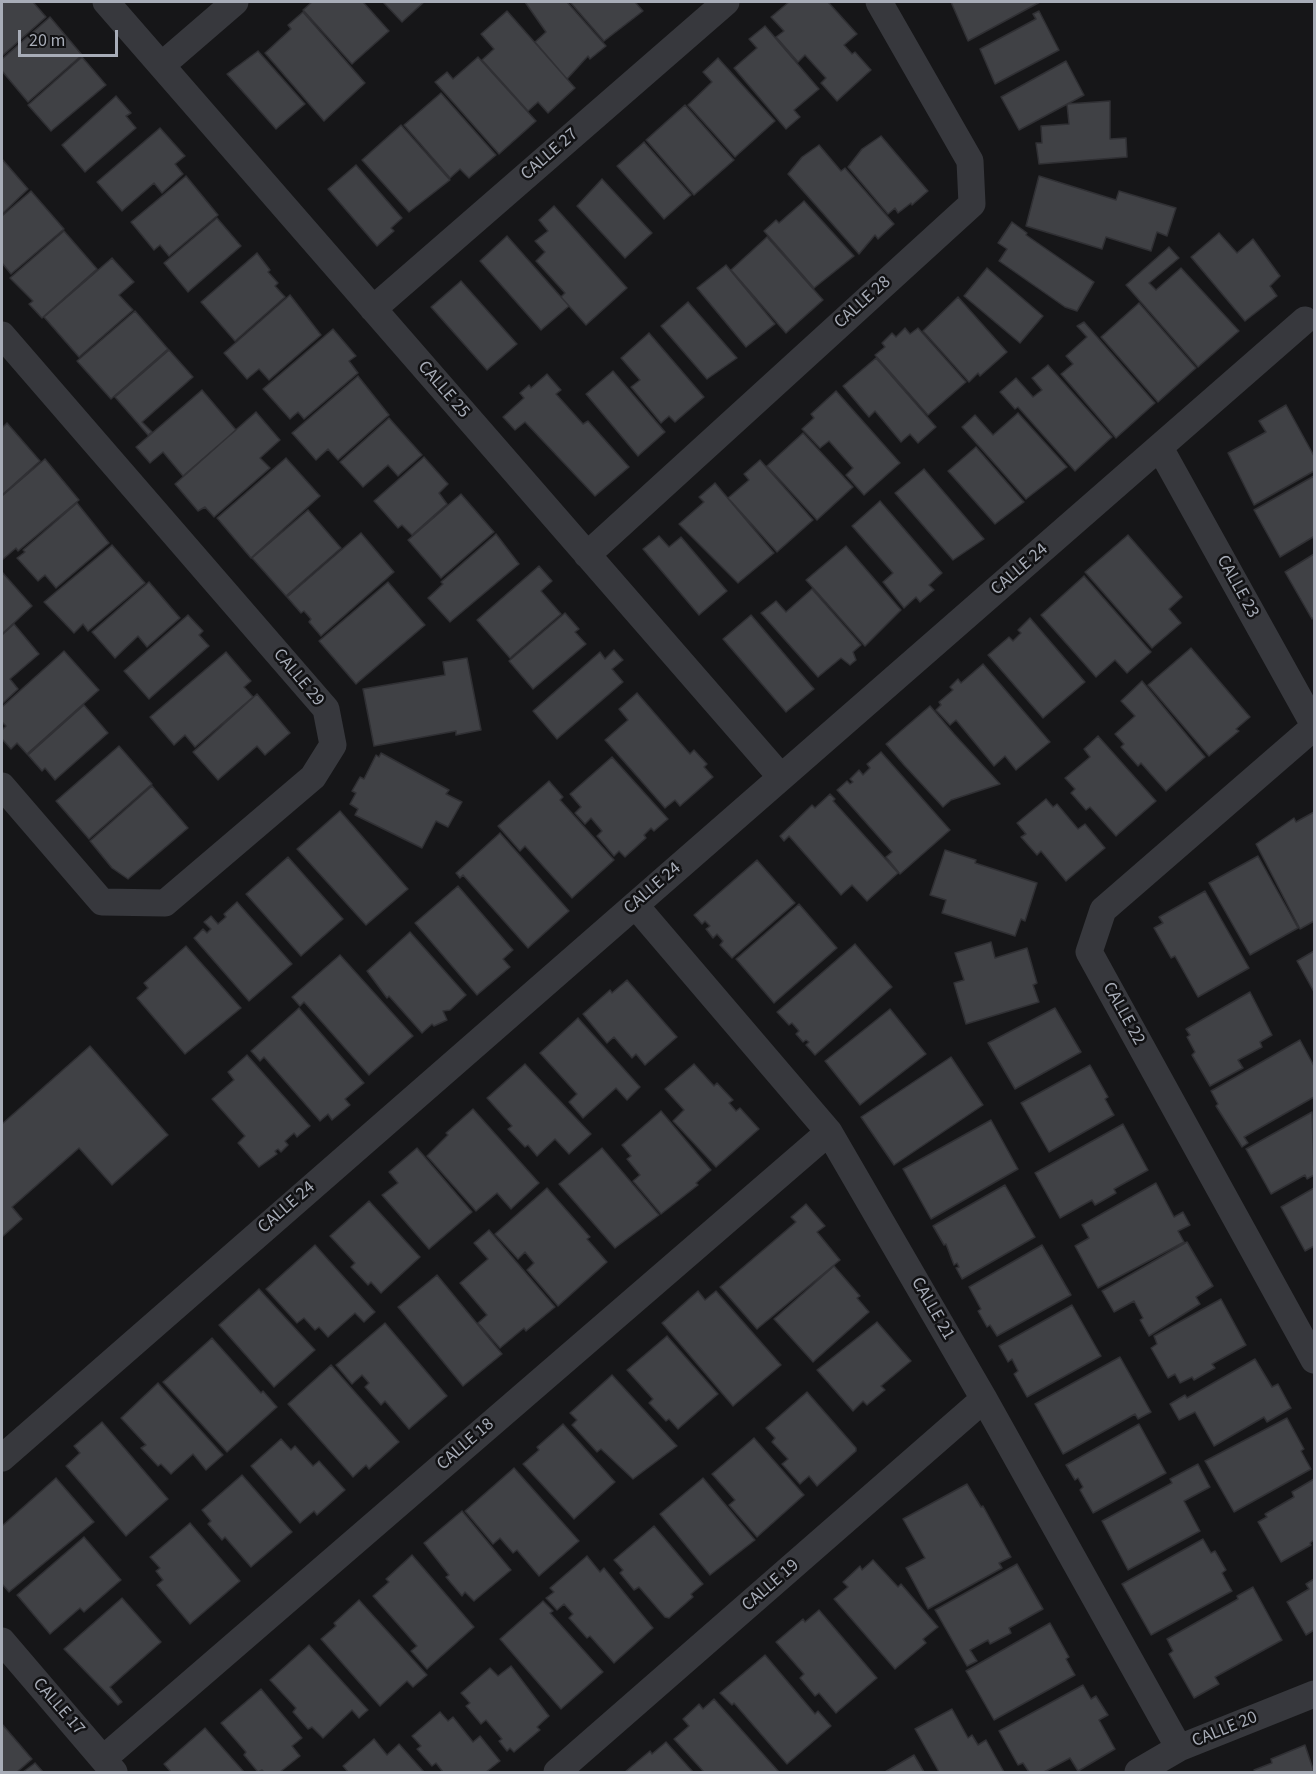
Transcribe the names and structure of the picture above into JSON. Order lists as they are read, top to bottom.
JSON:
{
  "streets": {
    "street": [
      "CALLE 27",
      "CALLE 28",
      "CALLE 25",
      "CALLE 24",
      "CALLE 23",
      "CALLE 29",
      "CALLE 22",
      "CALLE 21",
      "CALLE 18",
      "CALLE 19",
      "CALLE 17",
      "CALLE 20"
    ]
  },
  "crossings": [
    ["CALLE 27", "CALLE 25"],
    ["CALLE 28", "CALLE 25"],
    ["CALLE 25", "CALLE 24"],
    ["CALLE 24", "CALLE 23"],
    ["CALLE 24", "CALLE 21"],
    ["CALLE 23", "CALLE 22"],
    ["CALLE 21", "CALLE 18"],
    ["CALLE 21", "CALLE 19"],
    ["CALLE 21", "CALLE 20"],
    ["CALLE 18", "CALLE 17"]
  ],
  "scale_bar": "20 m"
}
